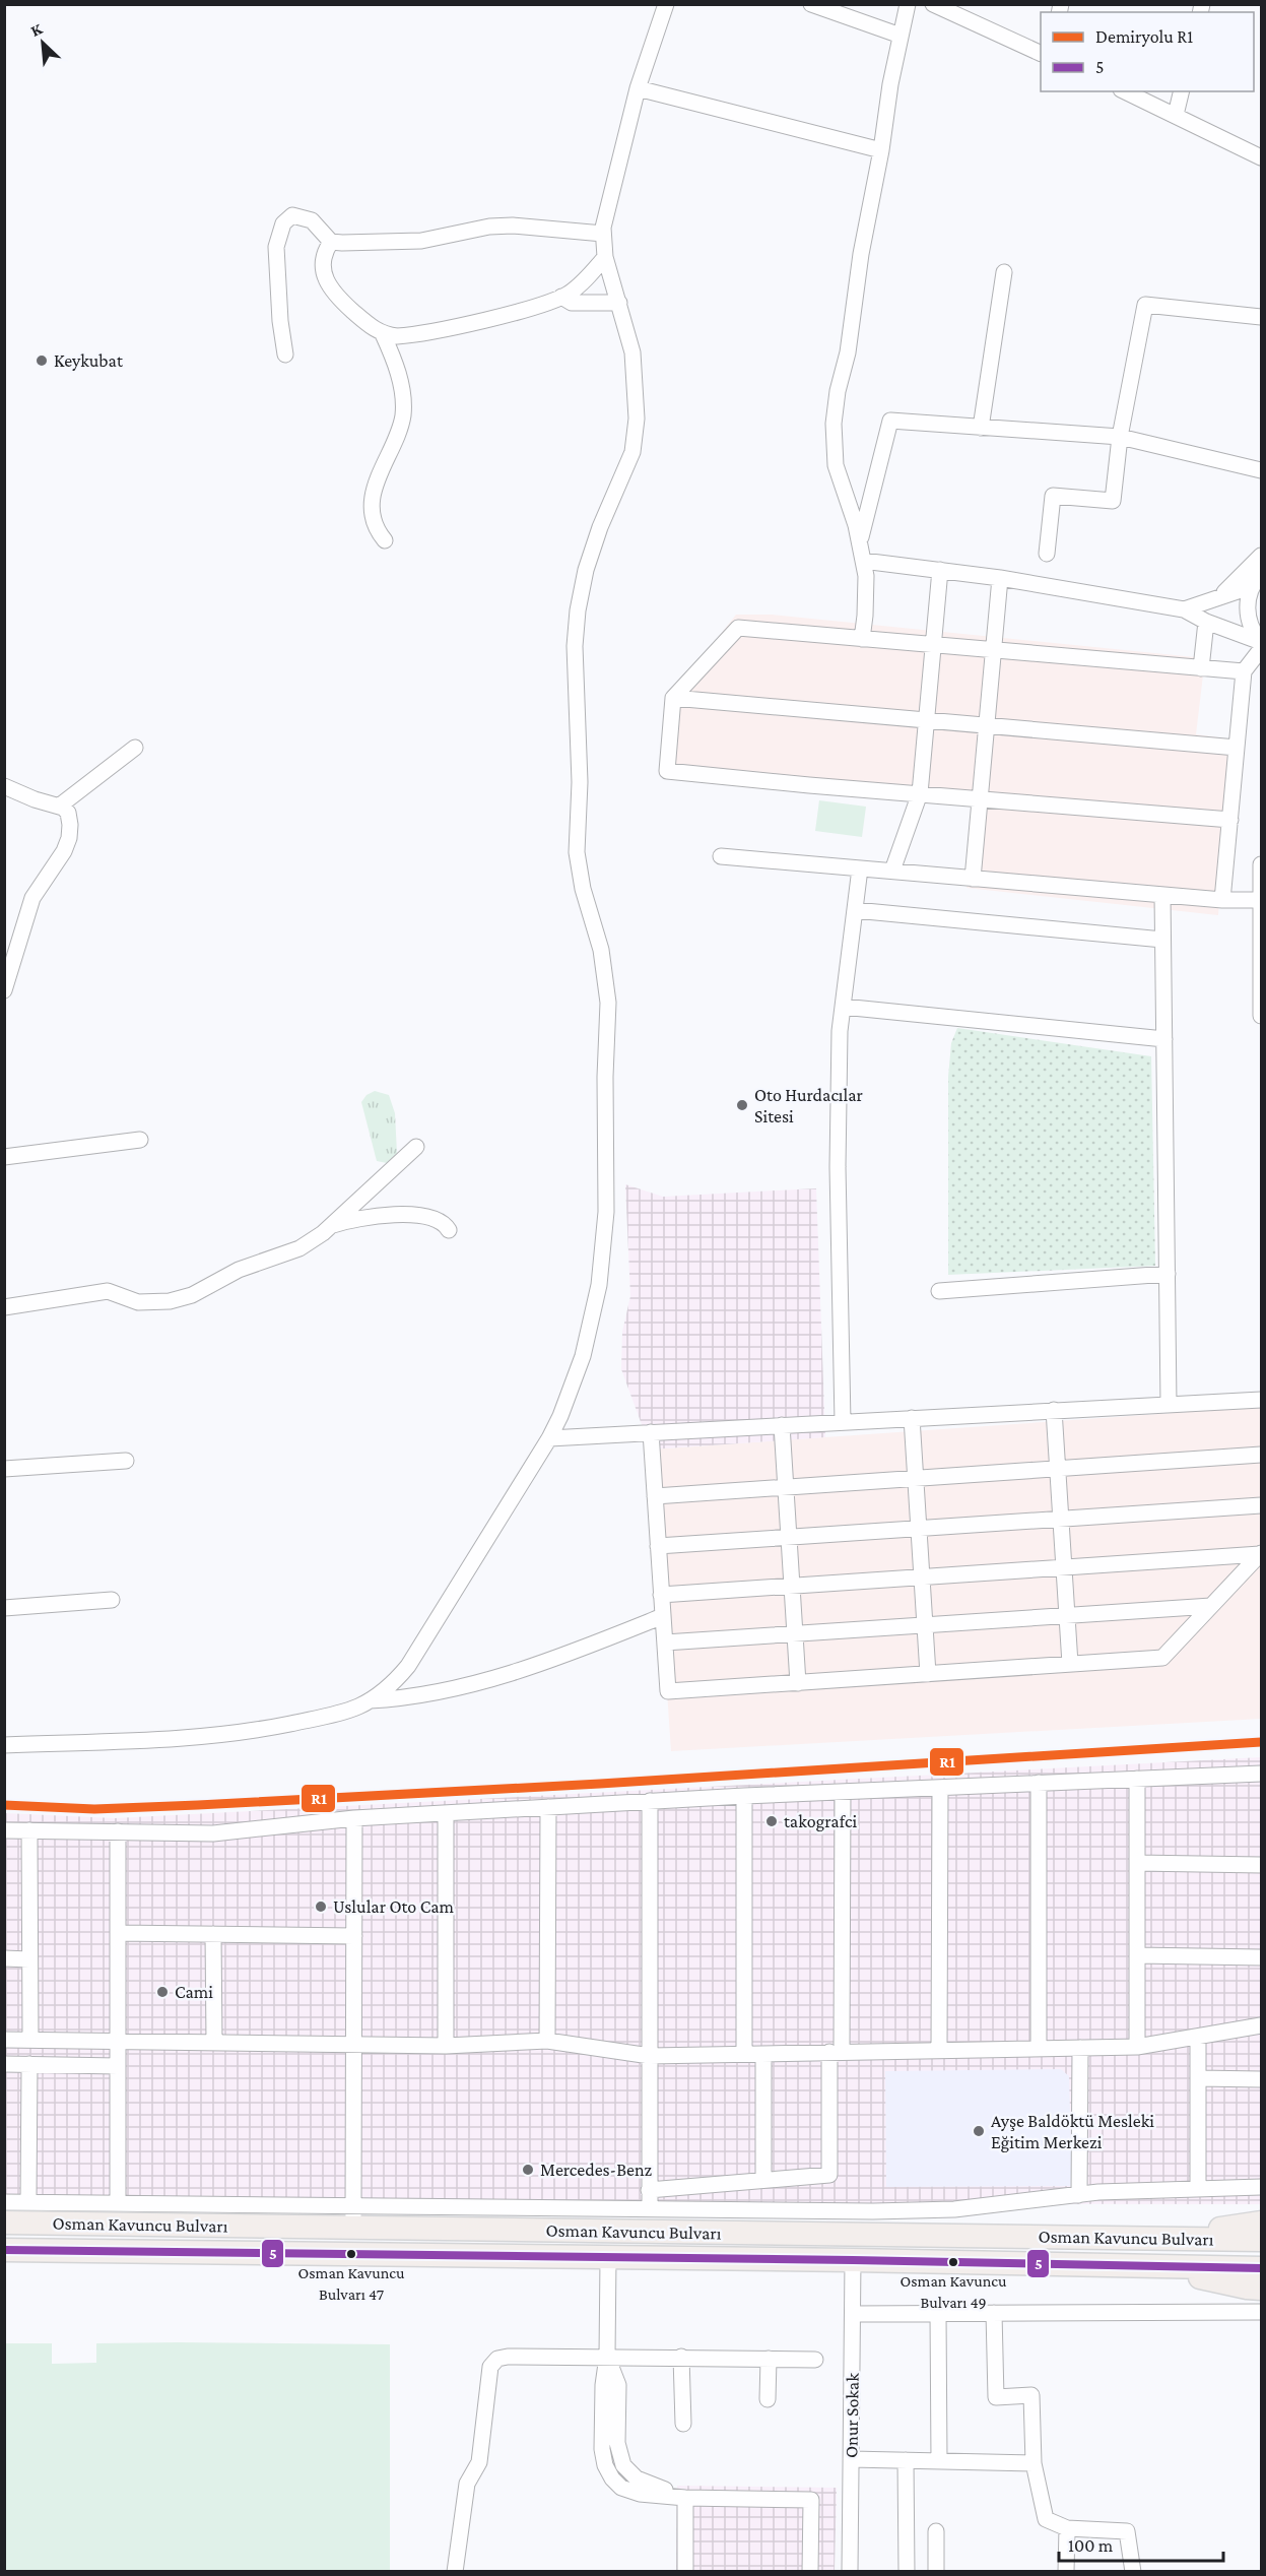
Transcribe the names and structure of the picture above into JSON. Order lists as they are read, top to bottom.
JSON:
{
  "streets": {
    "highway": ["Osman Kavuncu Bulvarı"],
    "street": ["Onur Sokak"]
  },
  "crossings": [
    ["Osman Kavuncu Bulvarı", "Onur Sokak"]
  ],
  "places": [
    "Keykubat",
    "Oto Hurdacılar Sitesi",
    "takografci",
    "Uslular Oto Cam",
    "Cami",
    "Ayşe Baldöktü Mesleki Eğitim Merkezi",
    "Mercedes-Benz",
    "Osman Kavuncu Bulvarı 47",
    "Osman Kavuncu Bulvarı 49"
  ],
  "lines": ["rail line R1", "transit line 5"],
  "legend": ["Demiryolu R1", "5"],
  "scale_bar": "100 m",
  "north": "top left"
}
